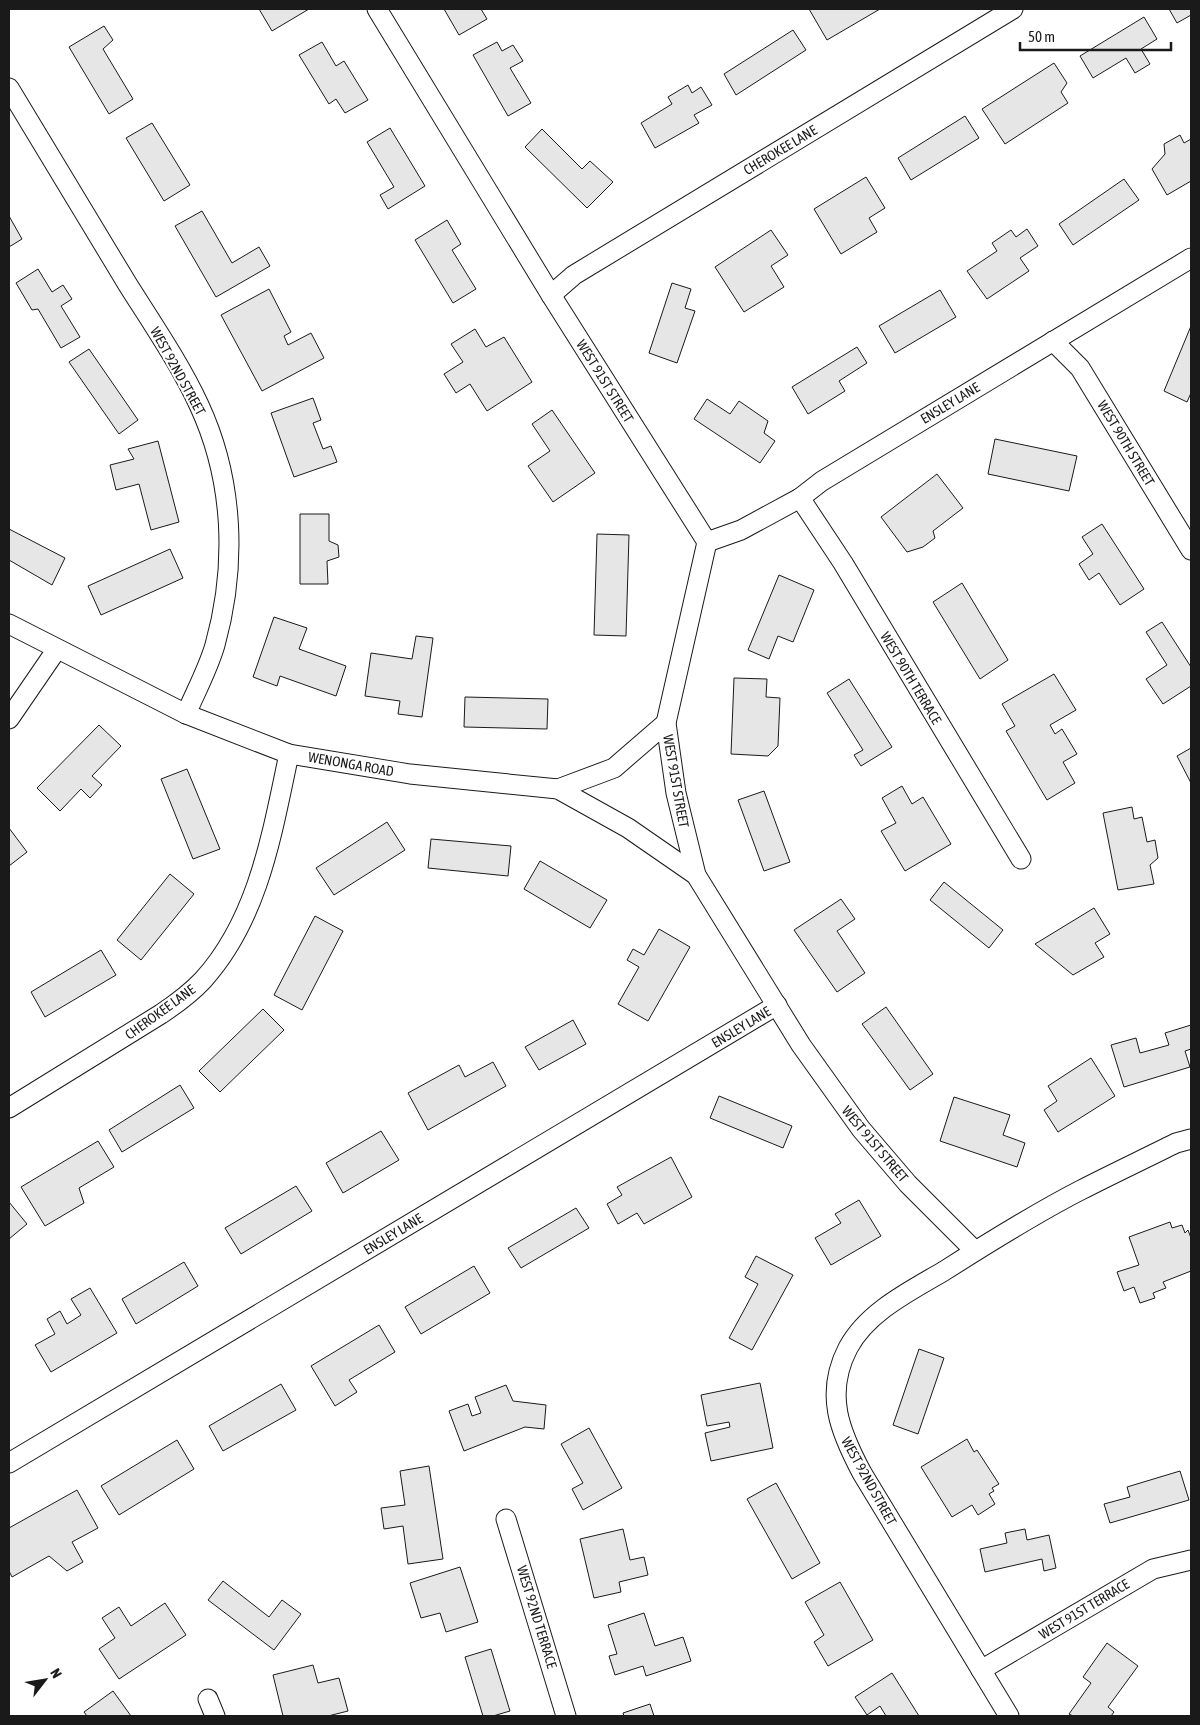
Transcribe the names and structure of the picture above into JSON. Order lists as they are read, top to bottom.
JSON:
{
  "streets": {
    "street": [
      "CHEROKEE LANE",
      "WEST 92ND STREET",
      "WEST 91ST STREET",
      "ENSLEY LANE",
      "WEST 90TH STREET",
      "WEST 90TH TERRACE",
      "WENONGA ROAD",
      "WEST 91ST TERRACE",
      "WEST 92ND TERRACE"
    ]
  },
  "crossings": [
    ["CHEROKEE LANE", "WEST 91ST STREET"],
    ["CHEROKEE LANE", "WENONGA ROAD"],
    ["WEST 92ND STREET", "WEST 91ST STREET"],
    ["WEST 92ND STREET", "WENONGA ROAD"],
    ["WEST 92ND STREET", "WEST 91ST TERRACE"],
    ["WEST 91ST STREET", "ENSLEY LANE"],
    ["WEST 91ST STREET", "WENONGA ROAD"],
    ["ENSLEY LANE", "WEST 90TH STREET"],
    ["ENSLEY LANE", "WEST 90TH TERRACE"]
  ],
  "scale_bar": "50 m",
  "north": "top right"
}
